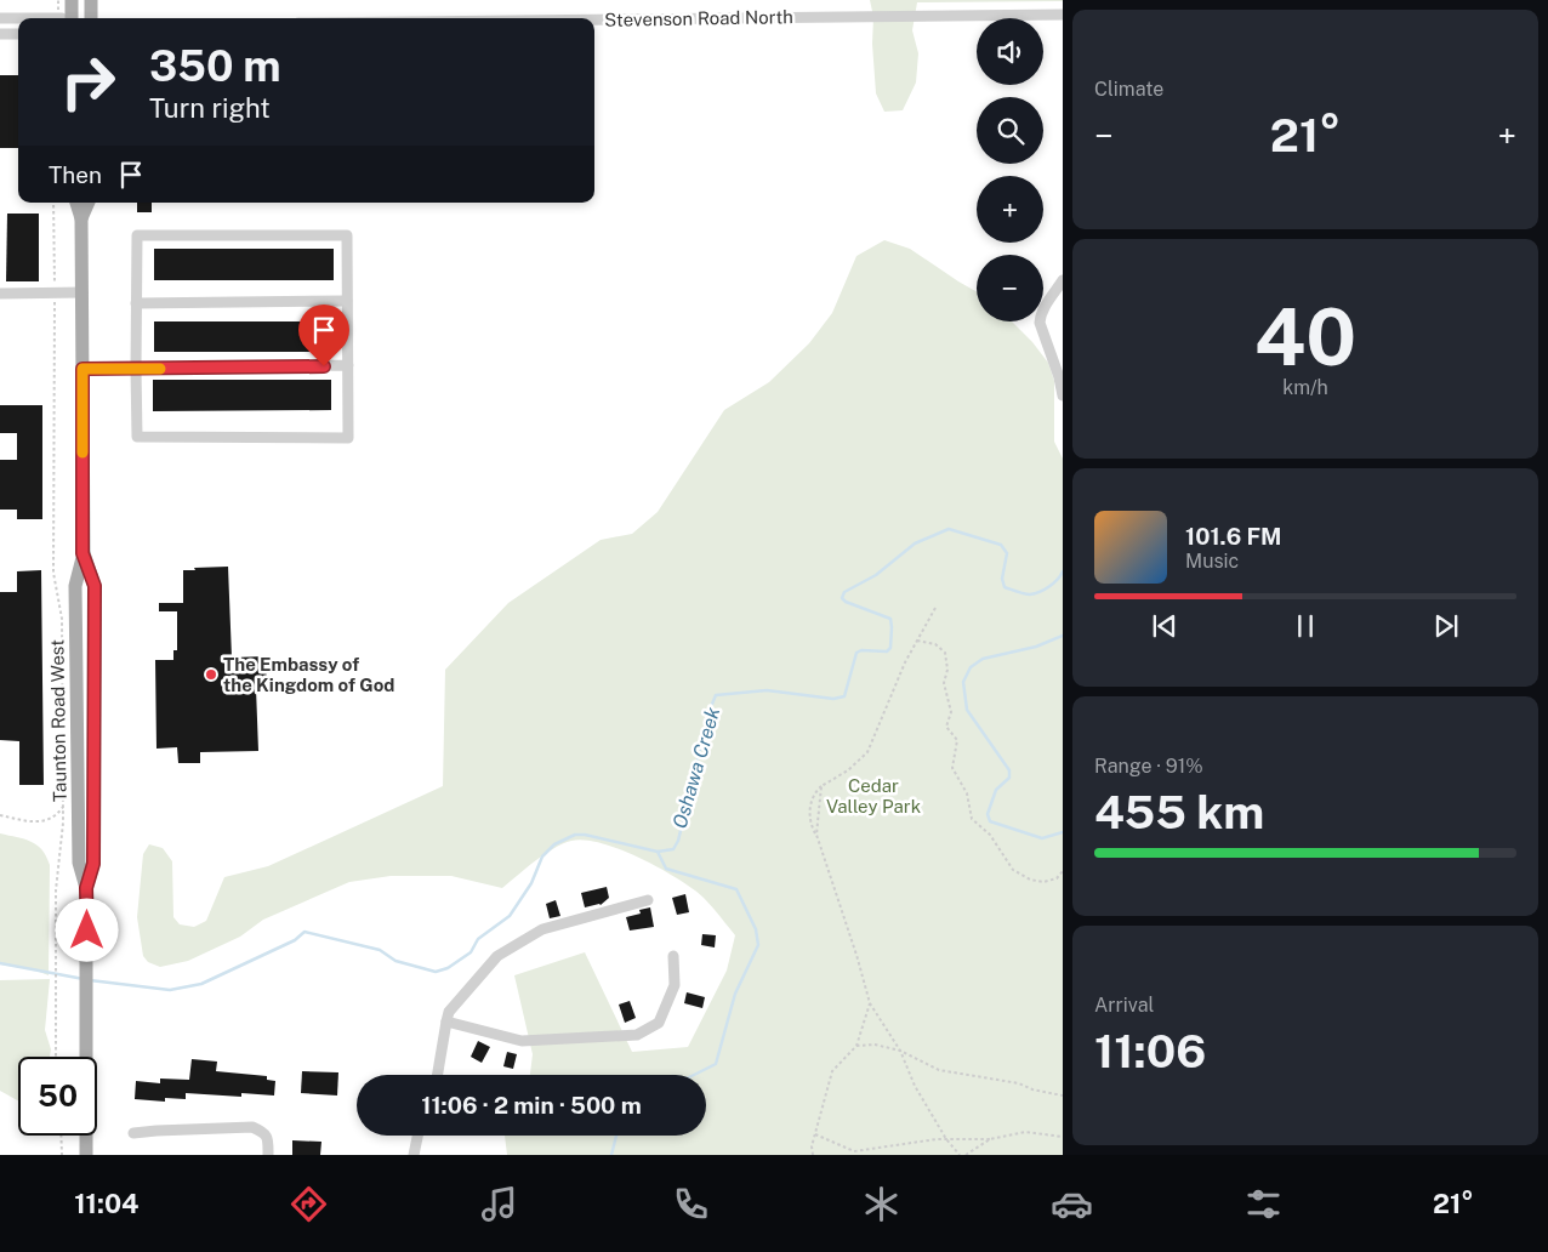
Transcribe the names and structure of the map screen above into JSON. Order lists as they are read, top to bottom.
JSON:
{
  "streets": {
    "main road": ["Taunton Road West"],
    "street": ["Stevenson Road North"]
  },
  "water": ["Oshawa Creek"],
  "parks": ["Cedar Valley Park"],
  "places": ["The Embassy of the Kingdom of God"],
  "page": {
    "tile": [
      "Climate",
      ["40", "km/h"],
      ["Range · 91%", "455 km"],
      ["Arrival", "11:06"]
    ],
    "map_buttons": ["+", "−"],
    "turn": ["350 m", "Turn right"],
    "heat": ["−", "21°", "+"],
    "then": "Then",
    "song": ["101.6 FM", "Music"],
    "limit": "50",
    "trip": "11:06 · 2 min · 500 m",
    "tabs": ["11:04", "21°"]
  }
}
